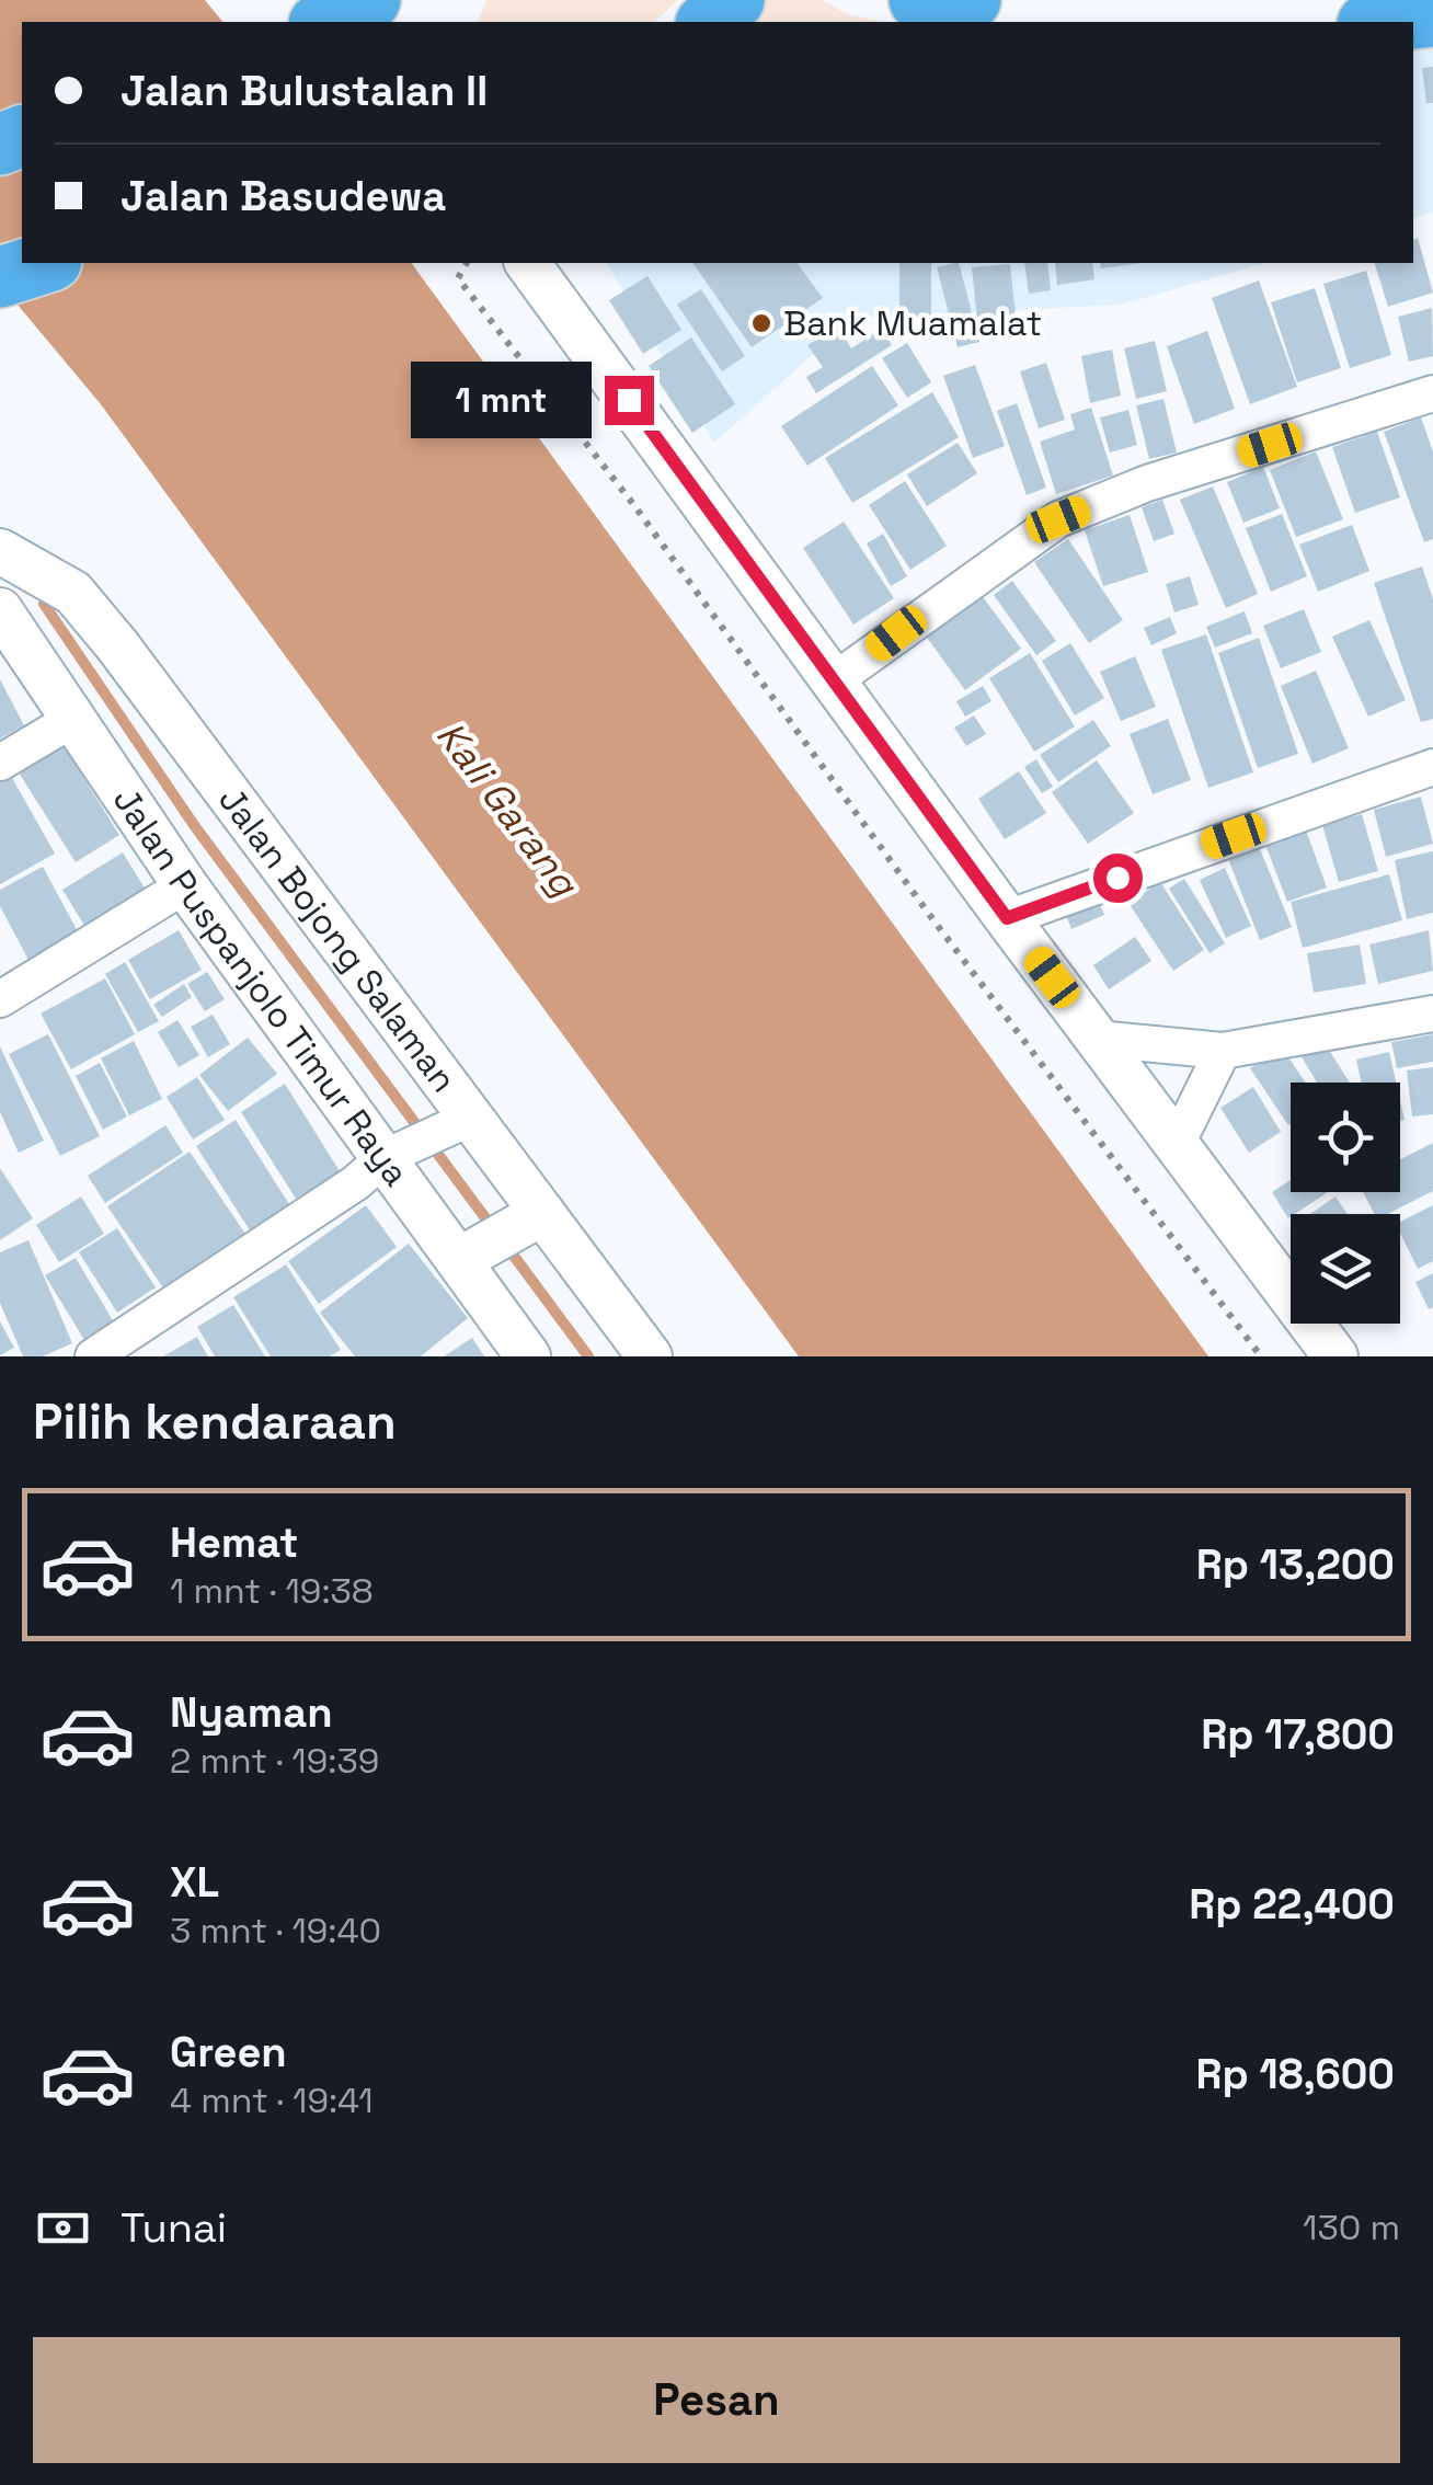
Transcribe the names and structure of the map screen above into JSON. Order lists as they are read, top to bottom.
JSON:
{
  "streets": {
    "street": ["Jalan Bojong Salaman", "Jalan Puspanjolo Timur Raya"]
  },
  "water": ["Kali Garang"],
  "places": ["Bank Muamalat"],
  "page": {
    "banner": ["Jalan Bulustalan II", "Jalan Basudewa"],
    "bubble": "1 mnt",
    "heading": "Pilih kendaraan",
    "list": [
      {
        "name": "Hemat",
        "note": "1 mnt · 19:38",
        "value": "Rp 13,200"
      },
      {
        "name": "Nyaman",
        "note": "2 mnt · 19:39",
        "value": "Rp 17,800"
      },
      {
        "name": "XL",
        "note": "3 mnt · 19:40",
        "value": "Rp 22,400"
      },
      {
        "name": "Green",
        "note": "4 mnt · 19:41",
        "value": "Rp 18,600"
      }
    ],
    "pay": ["Tunai", "130 m"],
    "buttons": "Pesan"
  }
}
